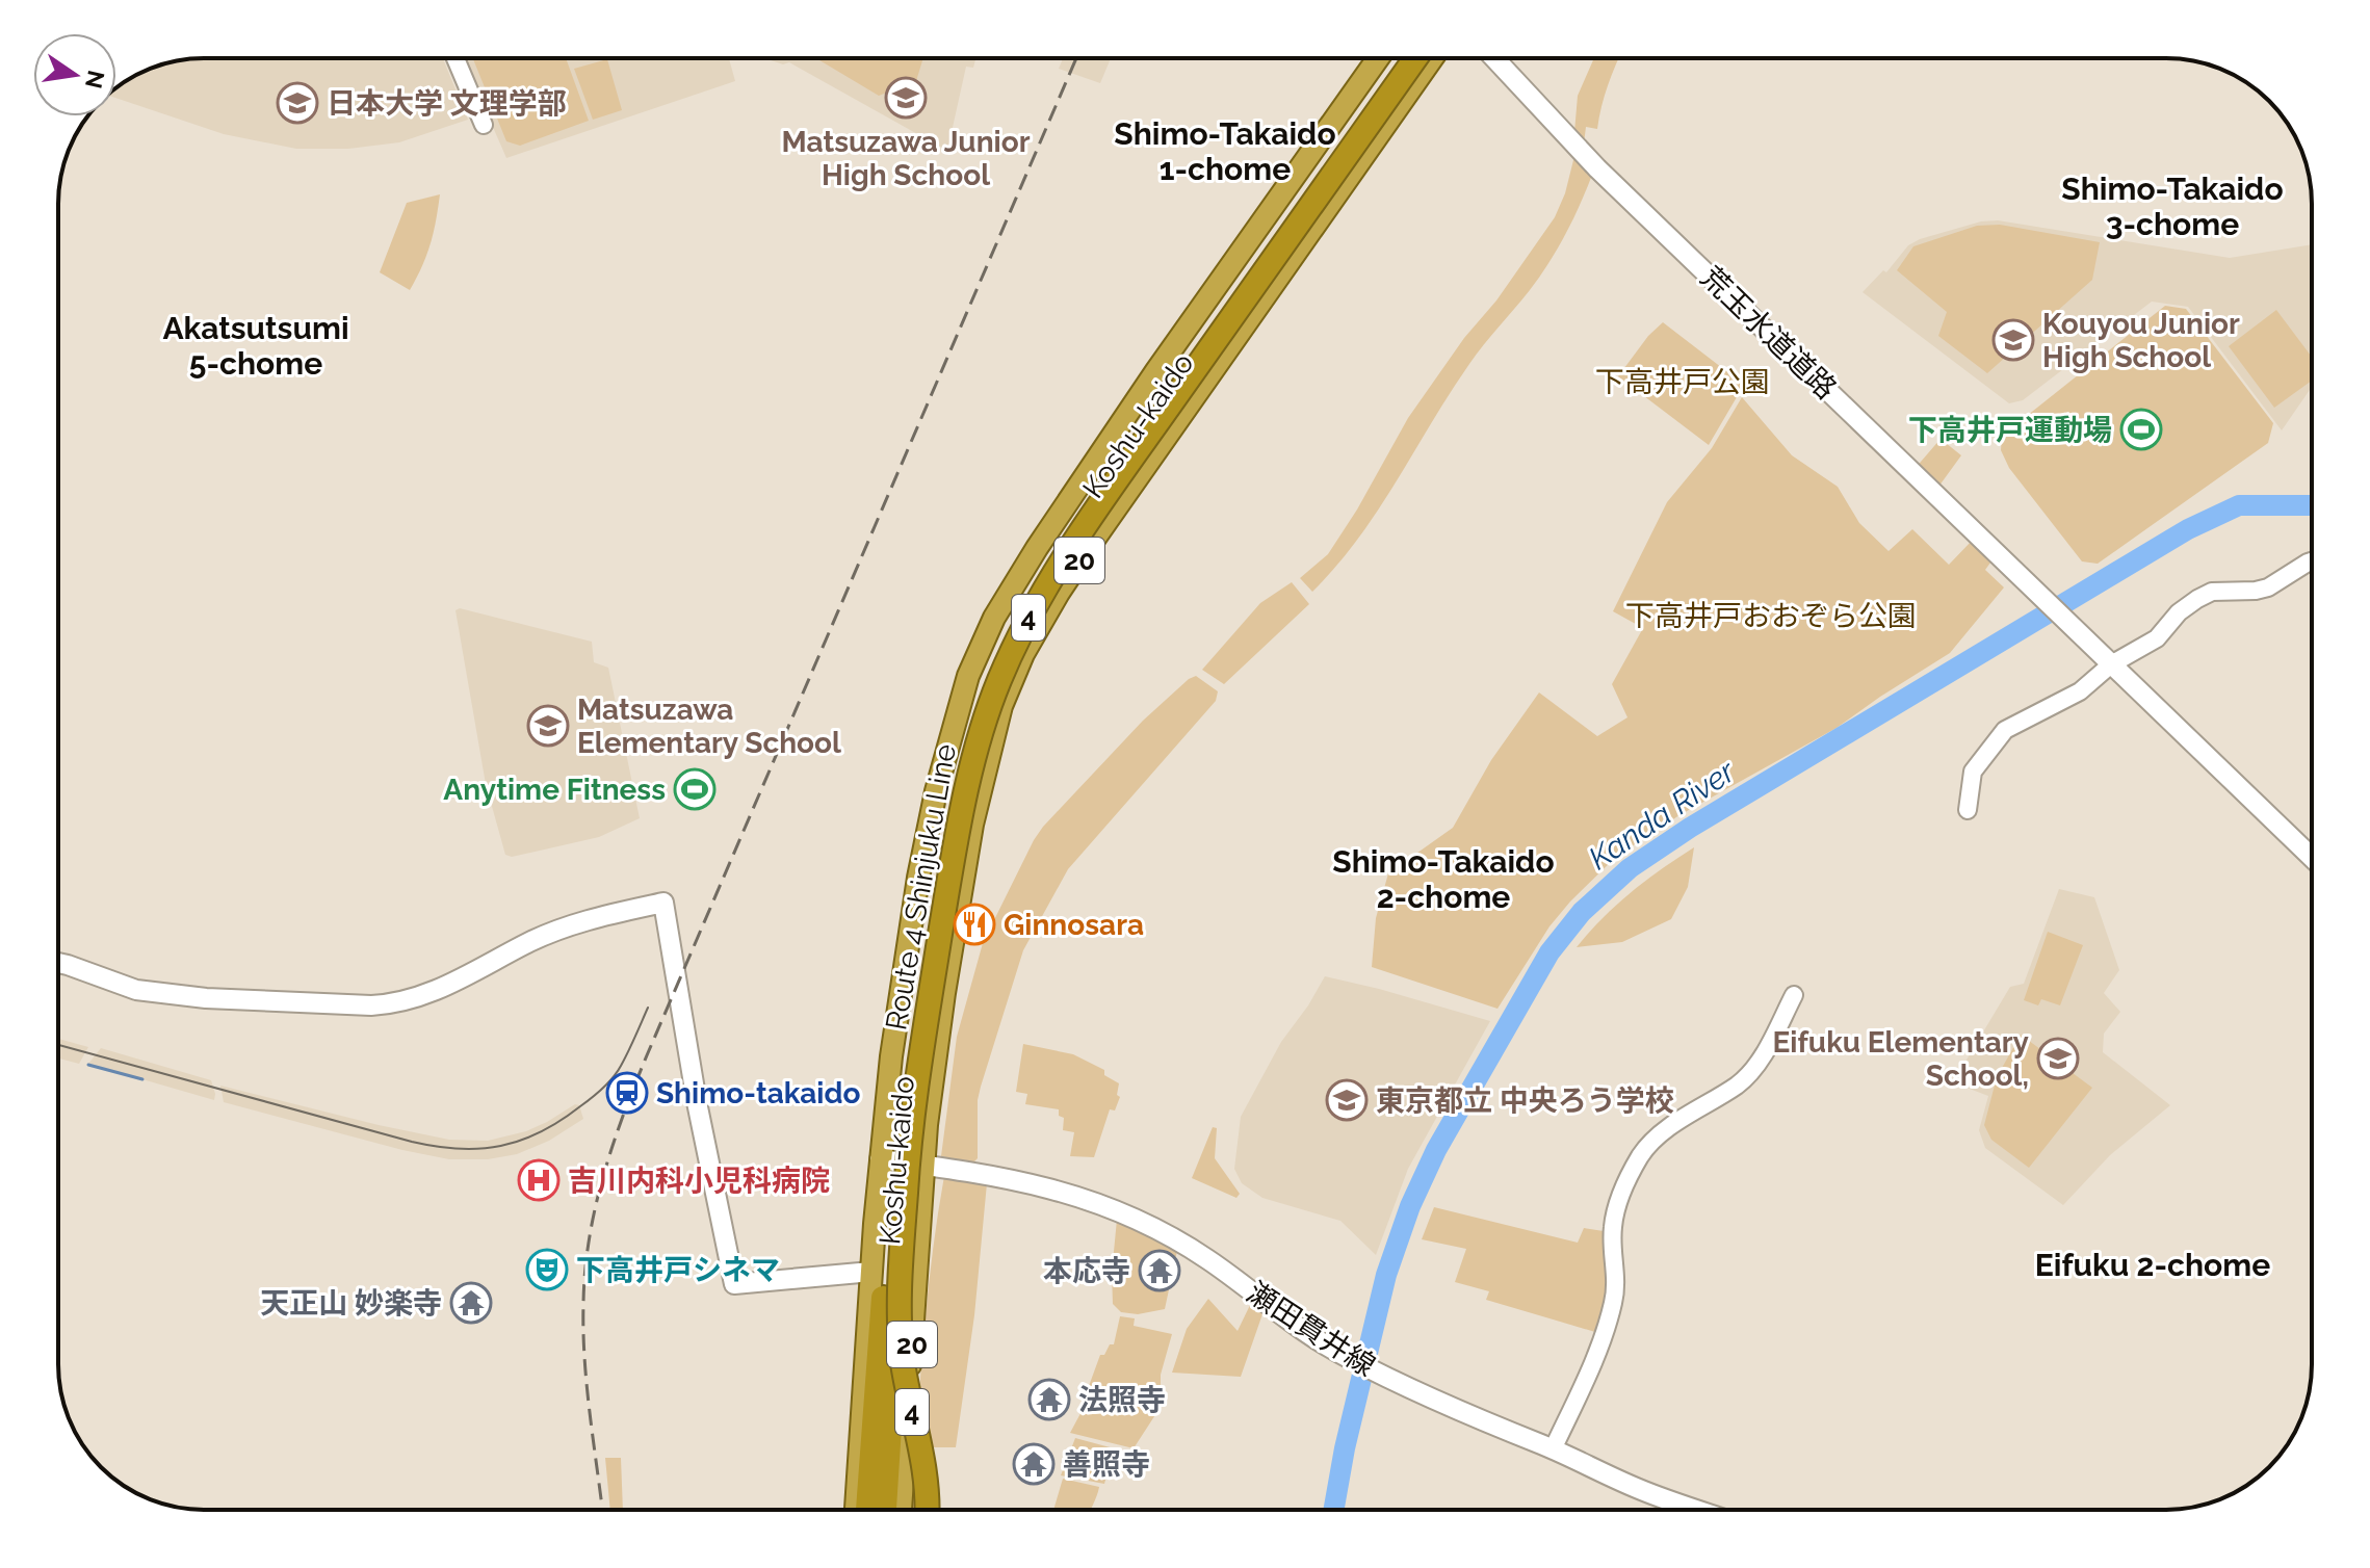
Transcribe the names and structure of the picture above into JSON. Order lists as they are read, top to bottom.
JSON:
{
  "streets": {
    "highway": [
      "Koshu-kaido",
      "20",
      "4",
      "Route 4 Shinjuku Line"
    ],
    "main road": ["荒玉水道道路", "瀬田貫井線"]
  },
  "crossings": [
    ["Koshu-kaido", "瀬田貫井線"],
    ["4", "Route 4 Shinjuku Line"]
  ],
  "districts": [
    "Shimo-Takaido 1-chome",
    "Shimo-Takaido 3-chome",
    "Akatsutsumi 5-chome",
    "Shimo-Takaido 2-chome",
    "Eifuku 2-chome"
  ],
  "water": ["Kanda River"],
  "parks": ["下高井戸公園", "下高井戸おおぞら公園"],
  "places": {
    "school or university": [
      "Matsuzawa Junior High School",
      "日本大学 文理学部",
      "Kouyou Junior High School",
      "Matsuzawa Elementary School",
      "Eifuku Elementary School,",
      "東京都立 中央ろう学校"
    ],
    "sports": ["下高井戸運動場", "Anytime Fitness"],
    "restaurant": ["Ginnosara"],
    "station": ["Shimo-takaido"],
    "hospital": ["吉川内科小児科病院"],
    "theatre": ["下高井戸シネマ"],
    "temple": [
      "本応寺",
      "天正山 妙楽寺",
      "法照寺",
      "善照寺"
    ]
  },
  "north": "right"
}
